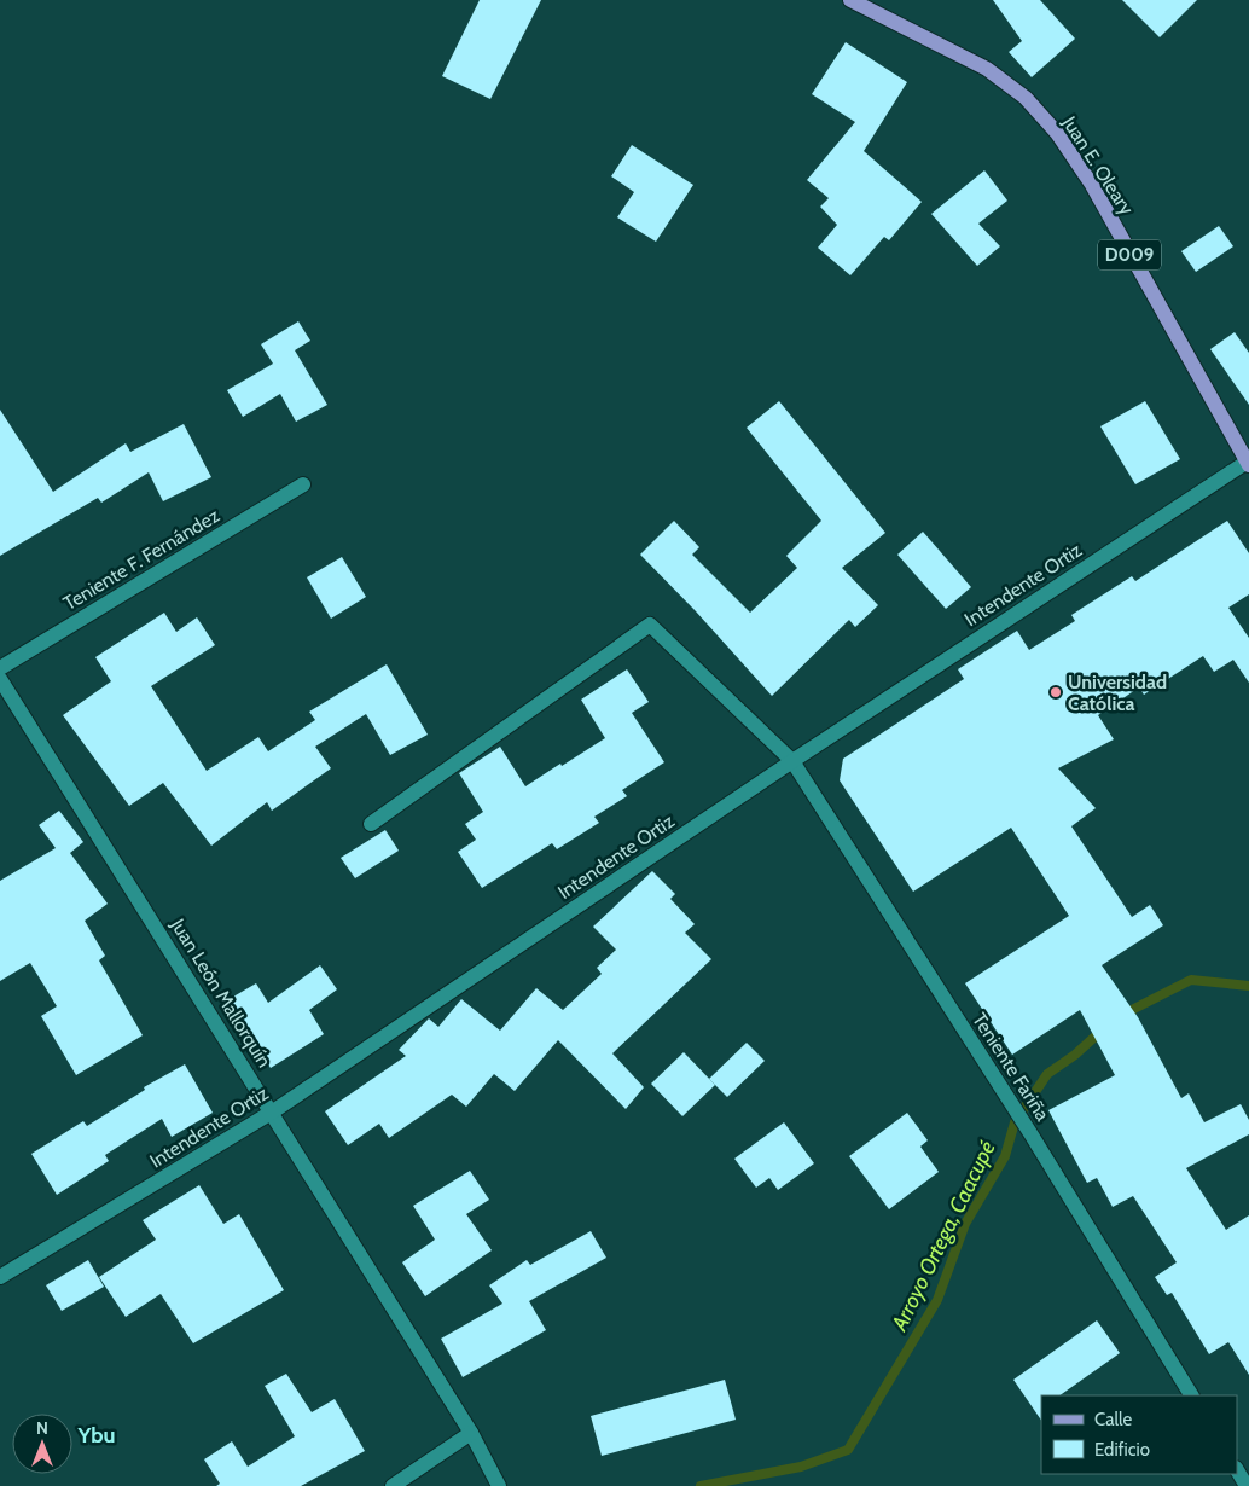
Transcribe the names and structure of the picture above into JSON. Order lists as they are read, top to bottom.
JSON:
{
  "streets": {
    "main road": ["Juan E. Oleary", "D009"],
    "street": [
      "Teniente F. Fernández",
      "Intendente Ortiz",
      "Juan León Mallorquín",
      "Teniente Fariña"
    ]
  },
  "crossings": [
    ["Juan E. Oleary", "Intendente Ortiz"],
    ["Intendente Ortiz", "Juan León Mallorquín"],
    ["Intendente Ortiz", "Teniente Fariña"]
  ],
  "districts": ["Ybu"],
  "water": ["Arroyo Ortega, Caacupé"],
  "places": ["Universidad Católica"],
  "legend": ["Calle", "Edificio"],
  "north": "top"
}
